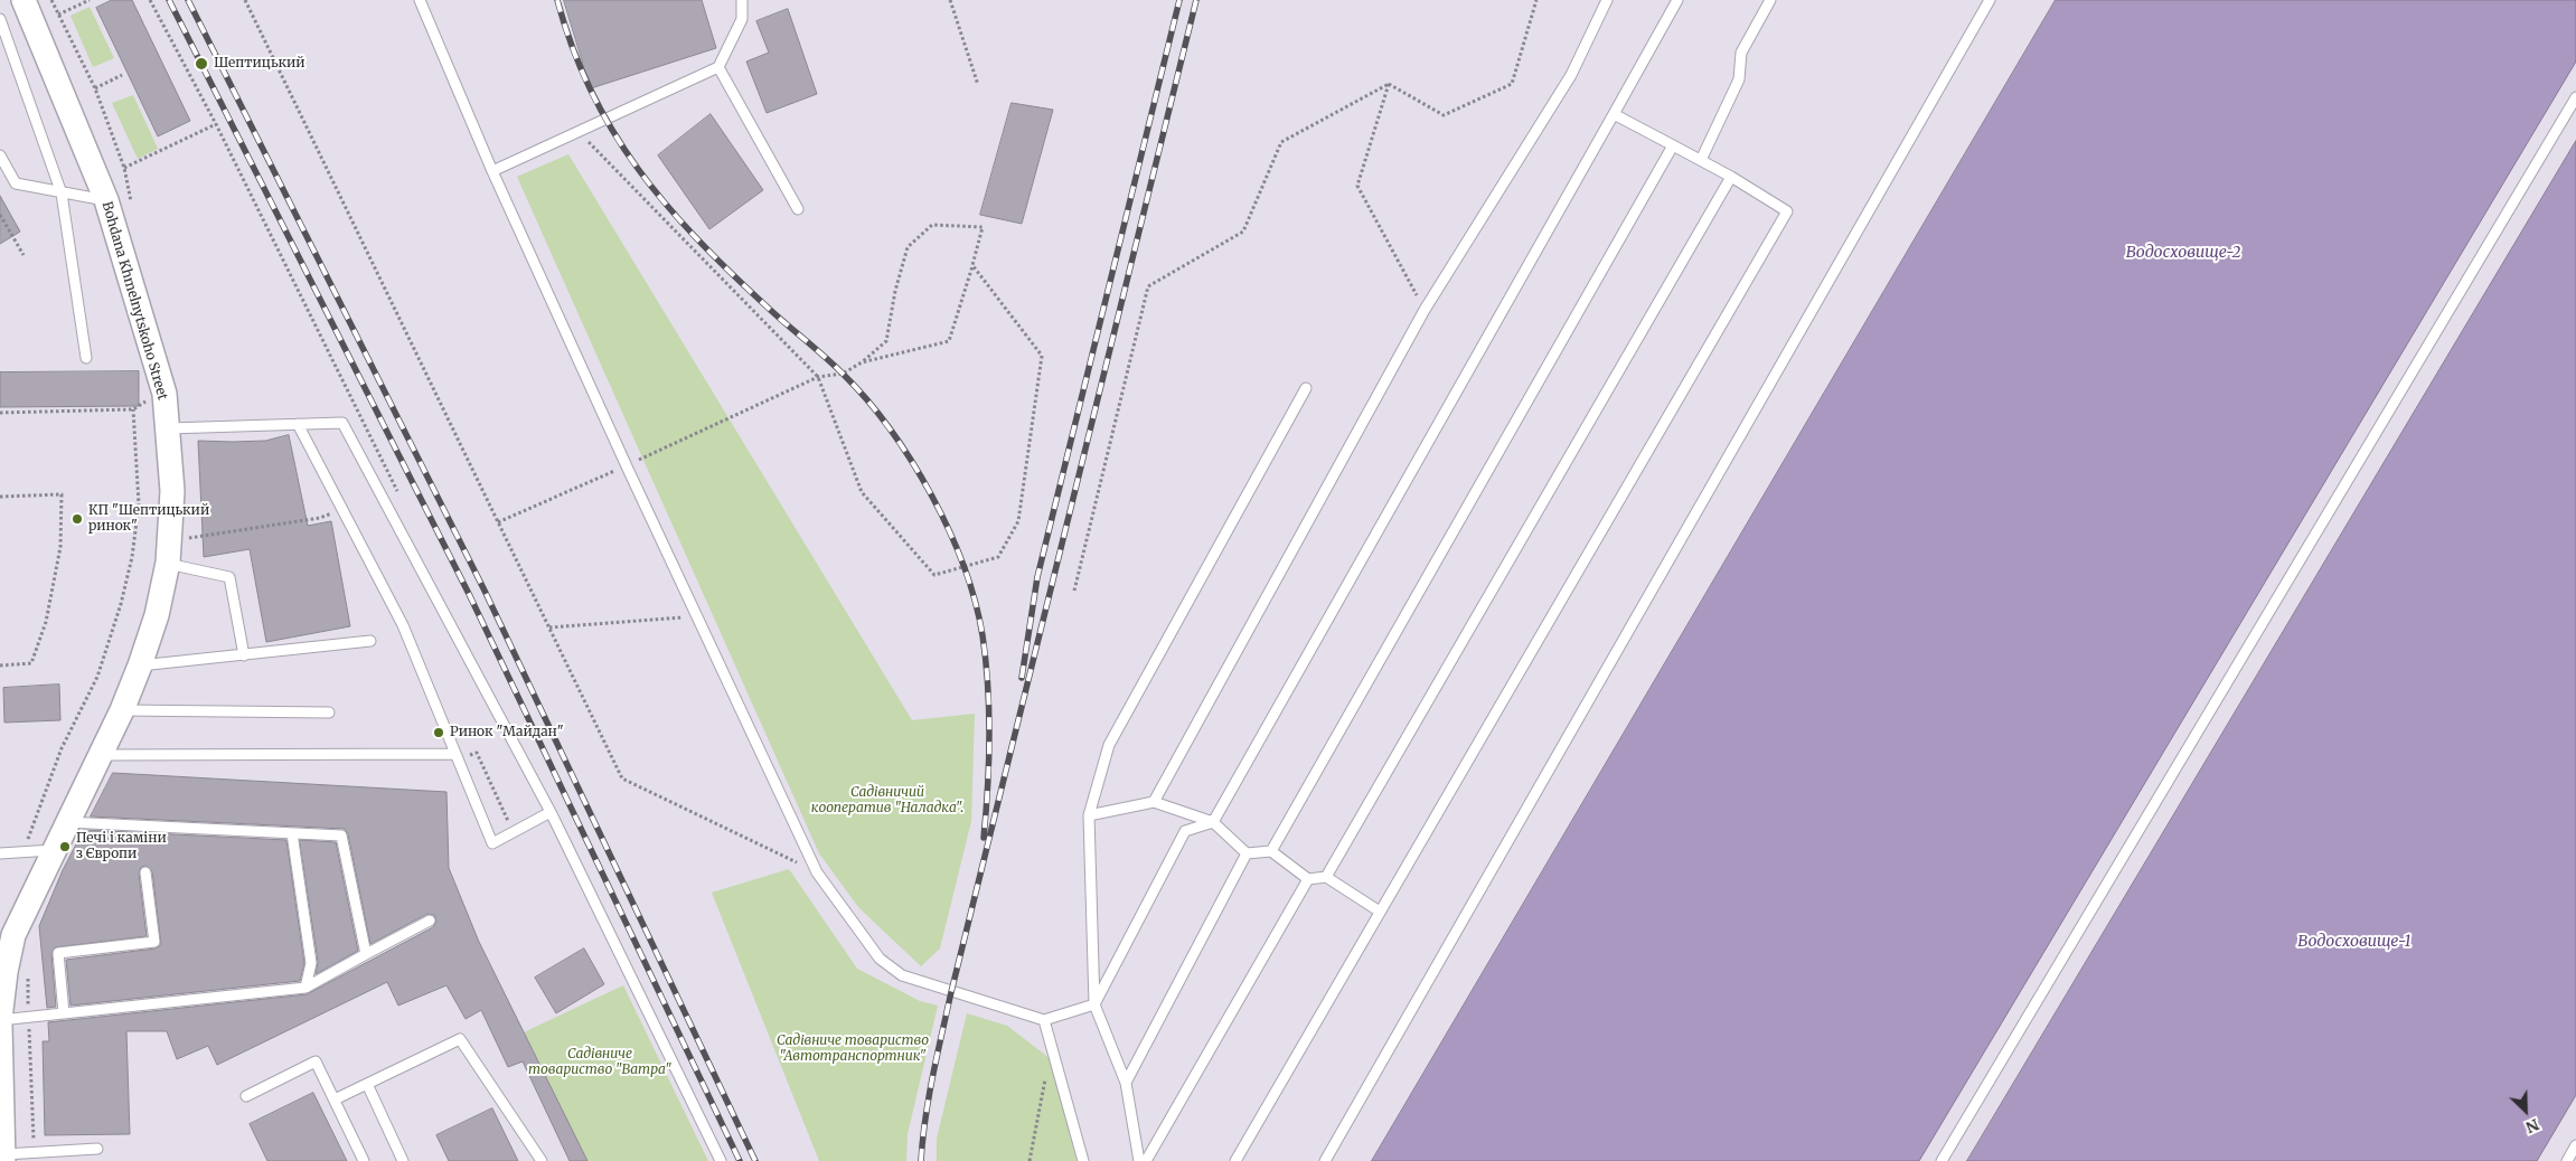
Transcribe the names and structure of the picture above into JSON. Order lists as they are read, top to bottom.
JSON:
{
  "streets": {
    "street": ["Bohdana Khmelnytskoho Street"]
  },
  "water": ["Водосховище-2", "Водосховище-1"],
  "parks": ["Садівничий кооператив \"Наладка\".", "Садівниче товариство \"Автотранспортник\"", "Садівниче товариство \"Ватра\""],
  "places": [
    "Шептицький",
    "КП \"Шептицький ринок\"",
    "Ринок \"Майдан\"",
    "Печі і каміни з Європи"
  ],
  "north": "bottom right"
}
